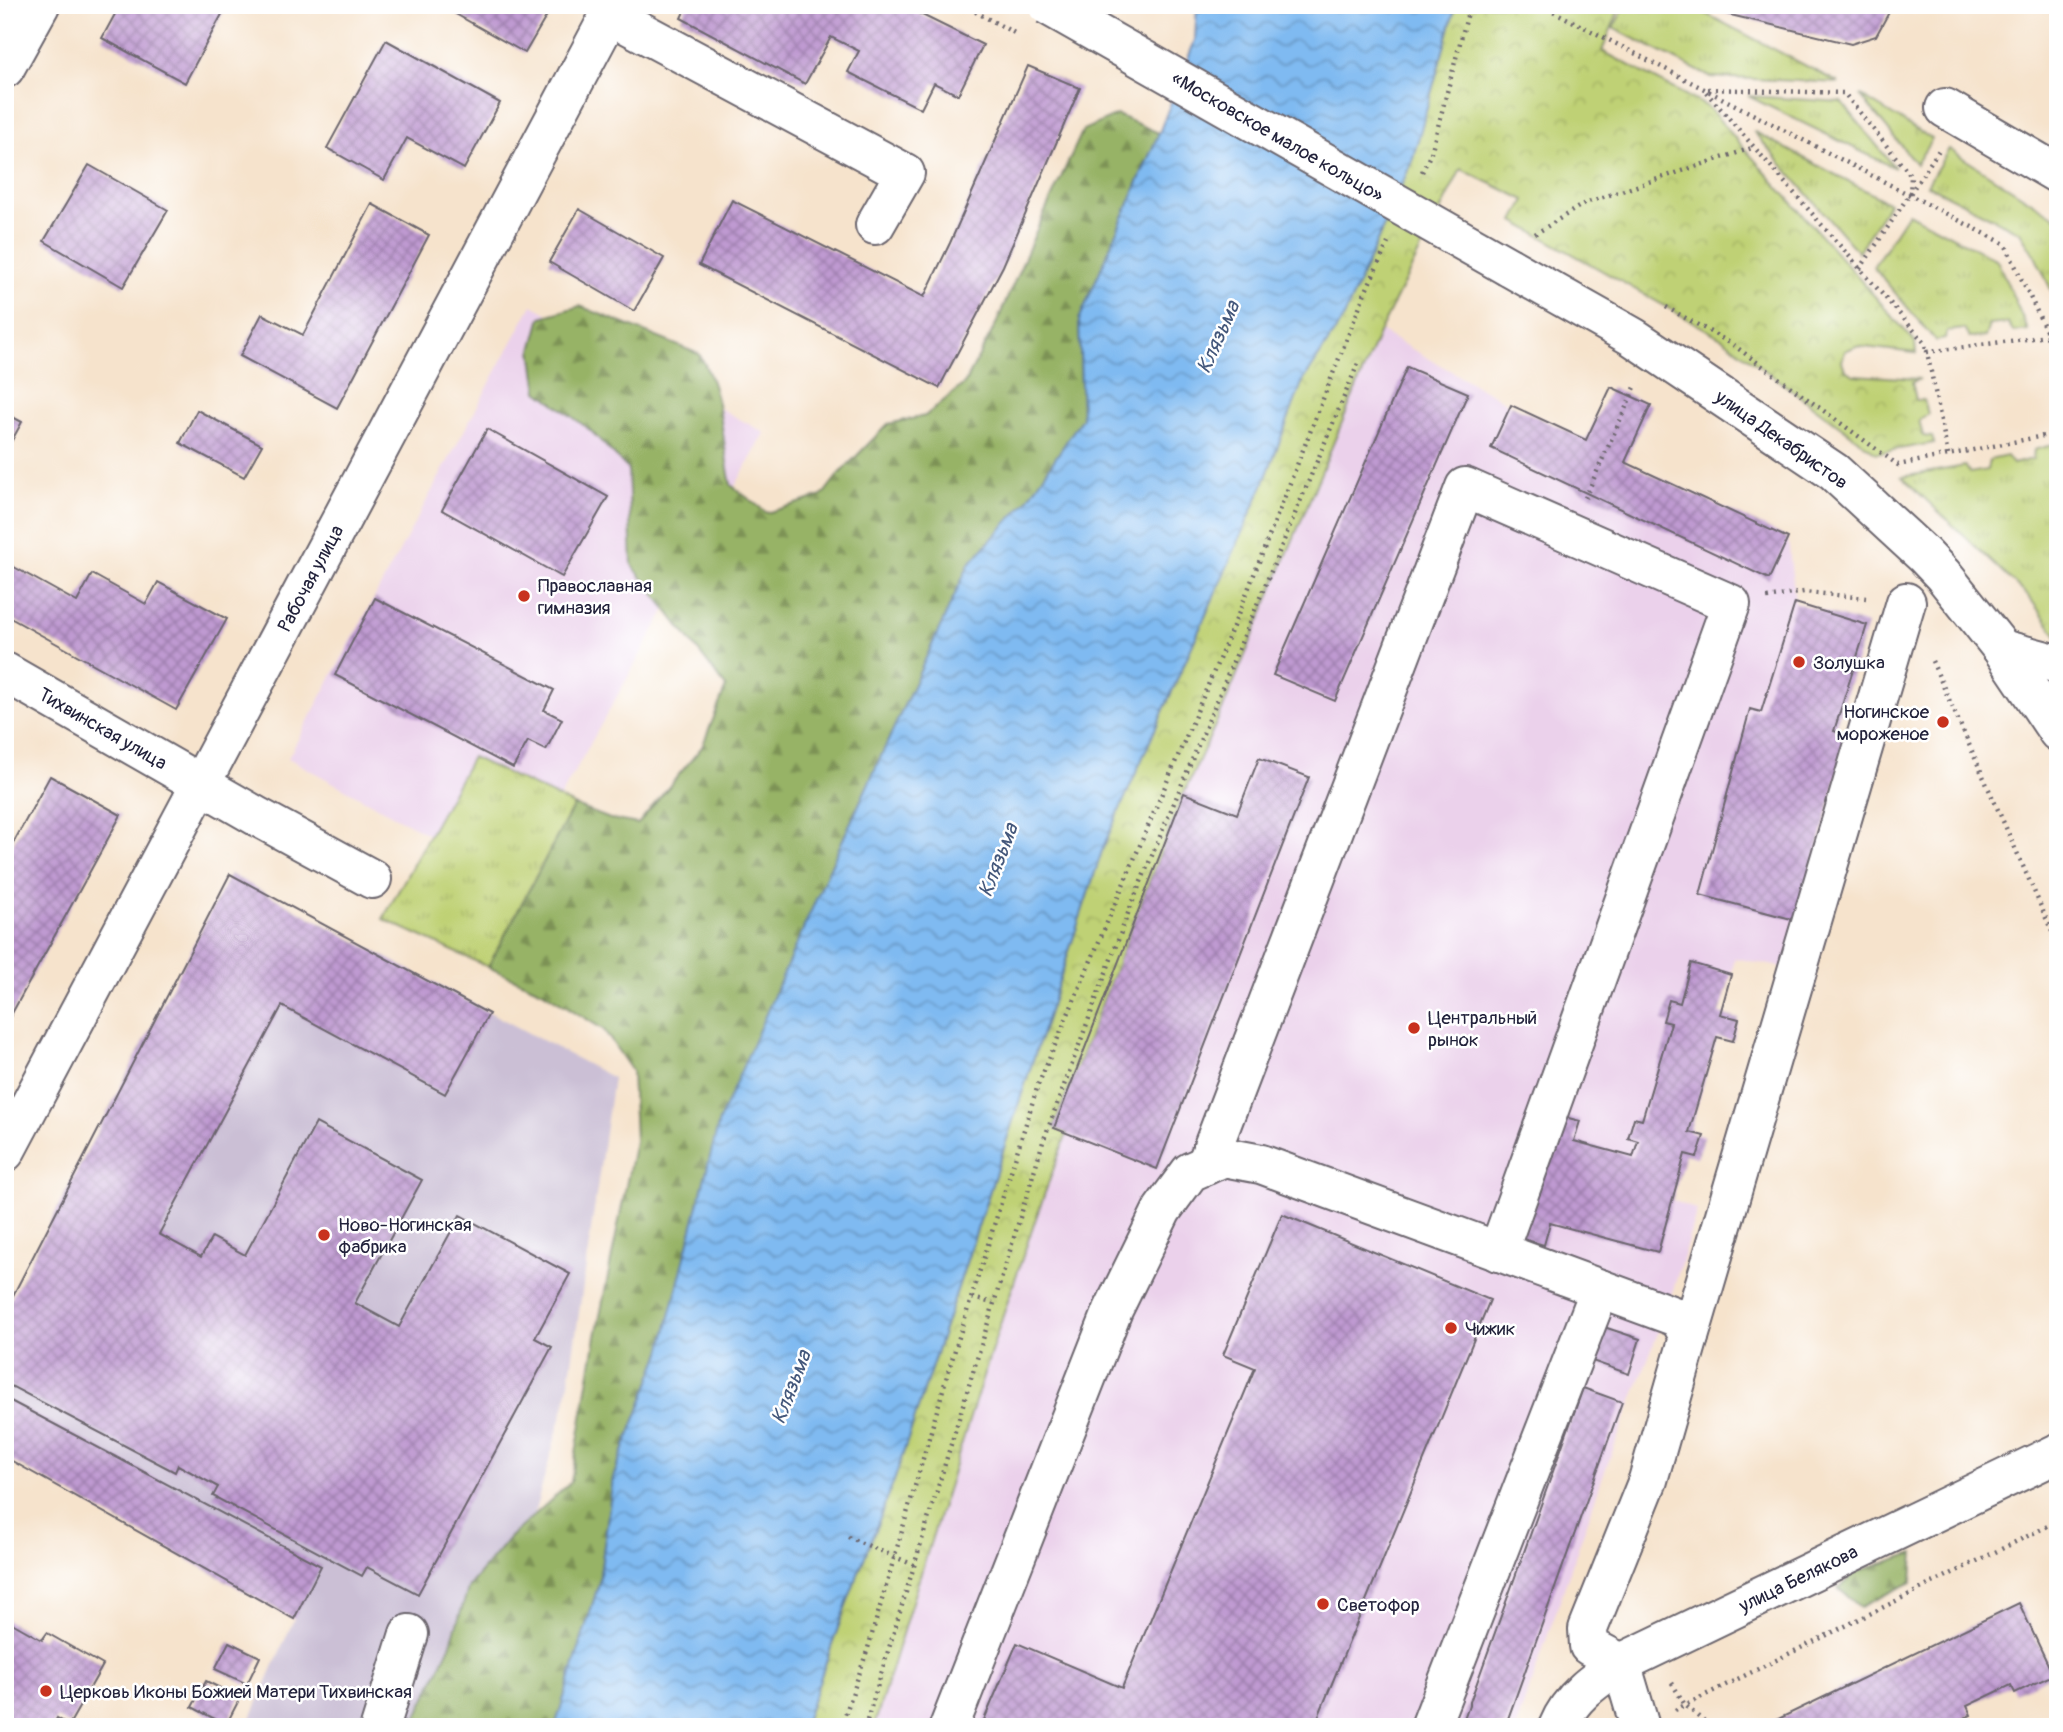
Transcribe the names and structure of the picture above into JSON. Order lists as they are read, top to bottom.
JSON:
{
  "streets": {
    "main road": [
      "«Московское малое кольцо»",
      "улица Декабристов",
      "Рабочая улица",
      "Тихвинская улица",
      "улица Белякова"
    ]
  },
  "crossings": [
    ["«Московское малое кольцо»", "улица Декабристов"],
    ["Рабочая улица", "Тихвинская улица"]
  ],
  "water": ["Клязьма"],
  "places": [
    "Православная гимназия",
    "Золушка",
    "Ногинское мороженое",
    "Центральный рынок",
    "Ново-Ногинская фабрика",
    "Чижик",
    "Светофор",
    "Церковь Иконы Божией Матери Тихвинская"
  ]
}
